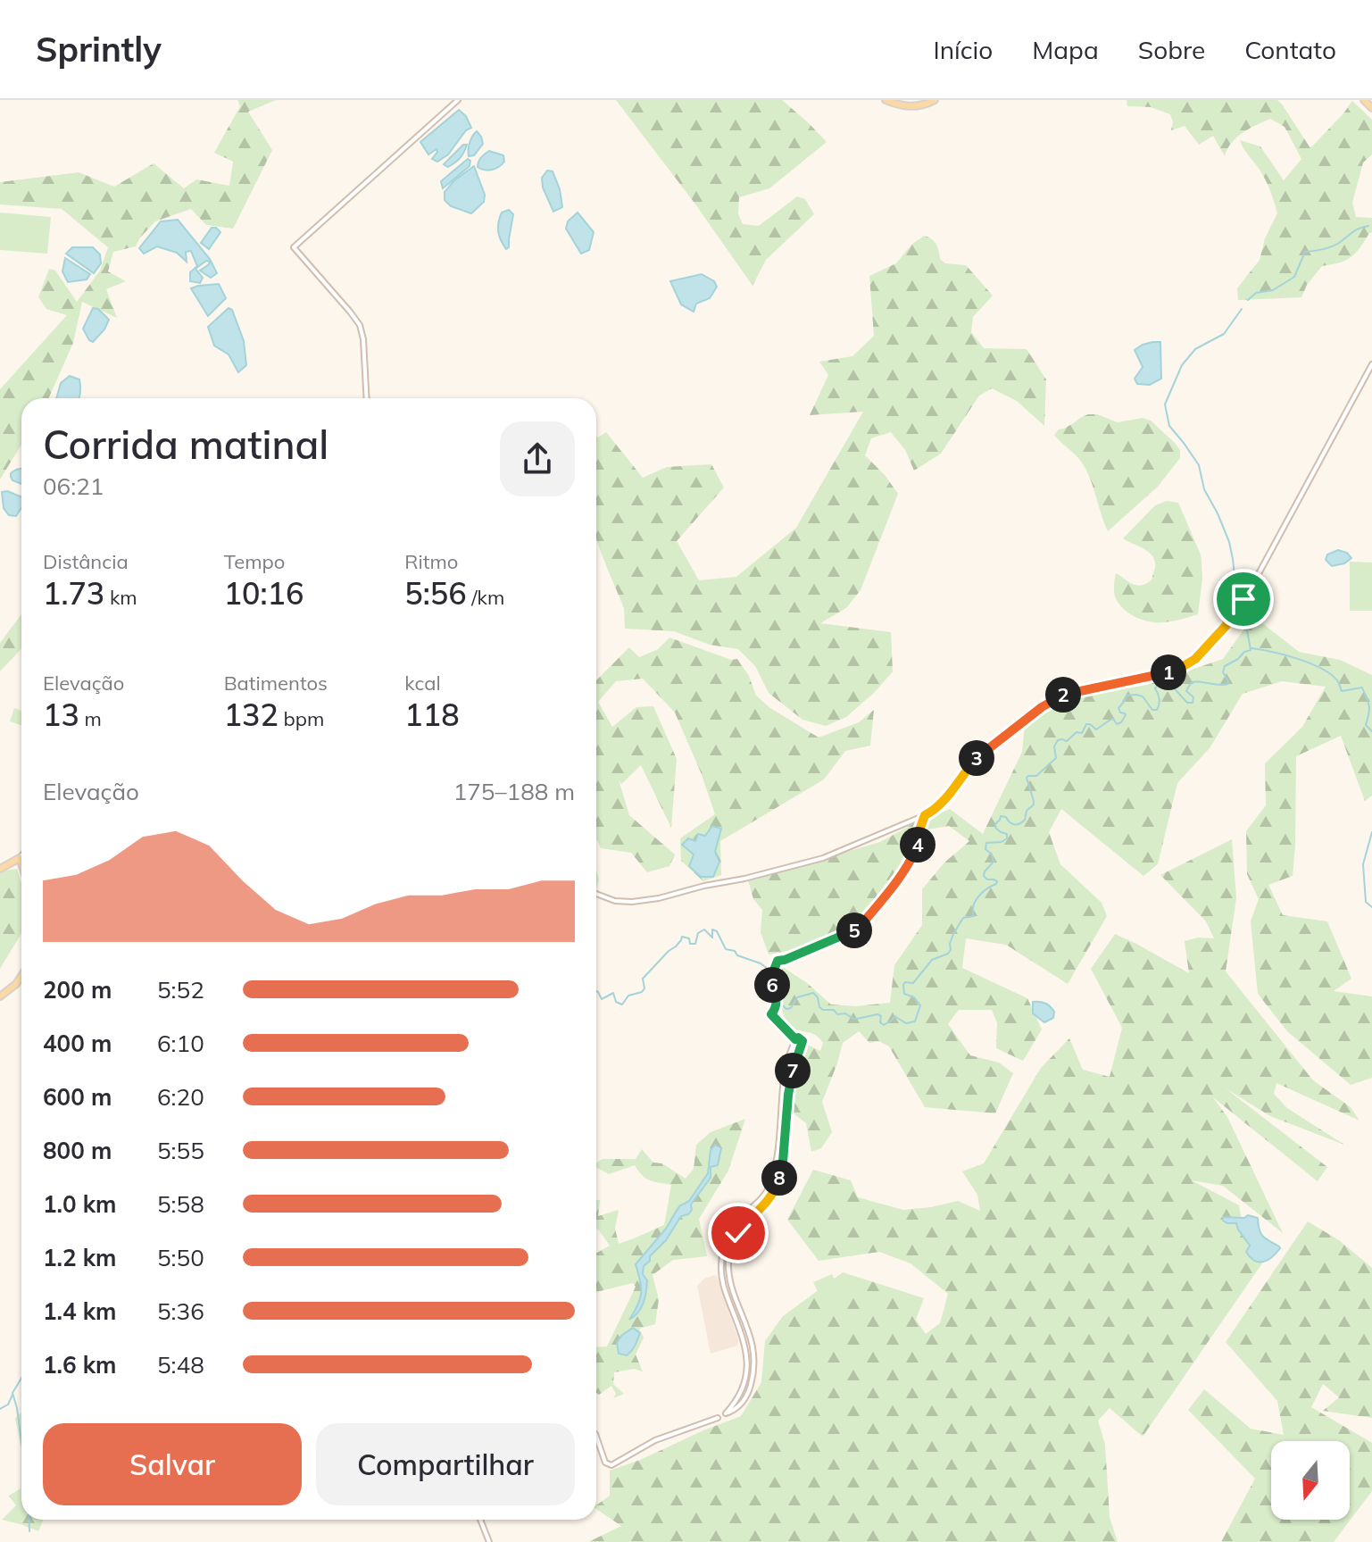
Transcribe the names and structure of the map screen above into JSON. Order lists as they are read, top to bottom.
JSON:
{
  "north": "bottom",
  "page": {
    "header": "Sprintly",
    "nav": [
      "Início",
      "Mapa",
      "Sobre",
      "Contato"
    ],
    "heading": ["Corrida matinal", "06:21"],
    "stats": [
      ["Distância", "1.73 km"],
      ["Tempo", "10:16"],
      ["Ritmo", "5:56 /km"],
      ["Elevação", "13 m"],
      ["Batimentos", "132 bpm"],
      ["kcal", "118"]
    ],
    "pins": [
      "1",
      "2",
      "3",
      "4",
      "5",
      "6",
      "7",
      "8"
    ],
    "chart": ["Elevação", "175–188 m"],
    "list": [
      {
        "name": "200 m",
        "note": "5:52"
      },
      {
        "name": "400 m",
        "note": "6:10"
      },
      {
        "name": "600 m",
        "note": "6:20"
      },
      {
        "name": "800 m",
        "note": "5:55"
      },
      {
        "name": "1.0 km",
        "note": "5:58"
      },
      {
        "name": "1.2 km",
        "note": "5:50"
      },
      {
        "name": "1.4 km",
        "note": "5:36"
      },
      {
        "name": "1.6 km",
        "note": "5:48"
      }
    ],
    "buttons": ["Salvar", "Compartilhar"]
  }
}
